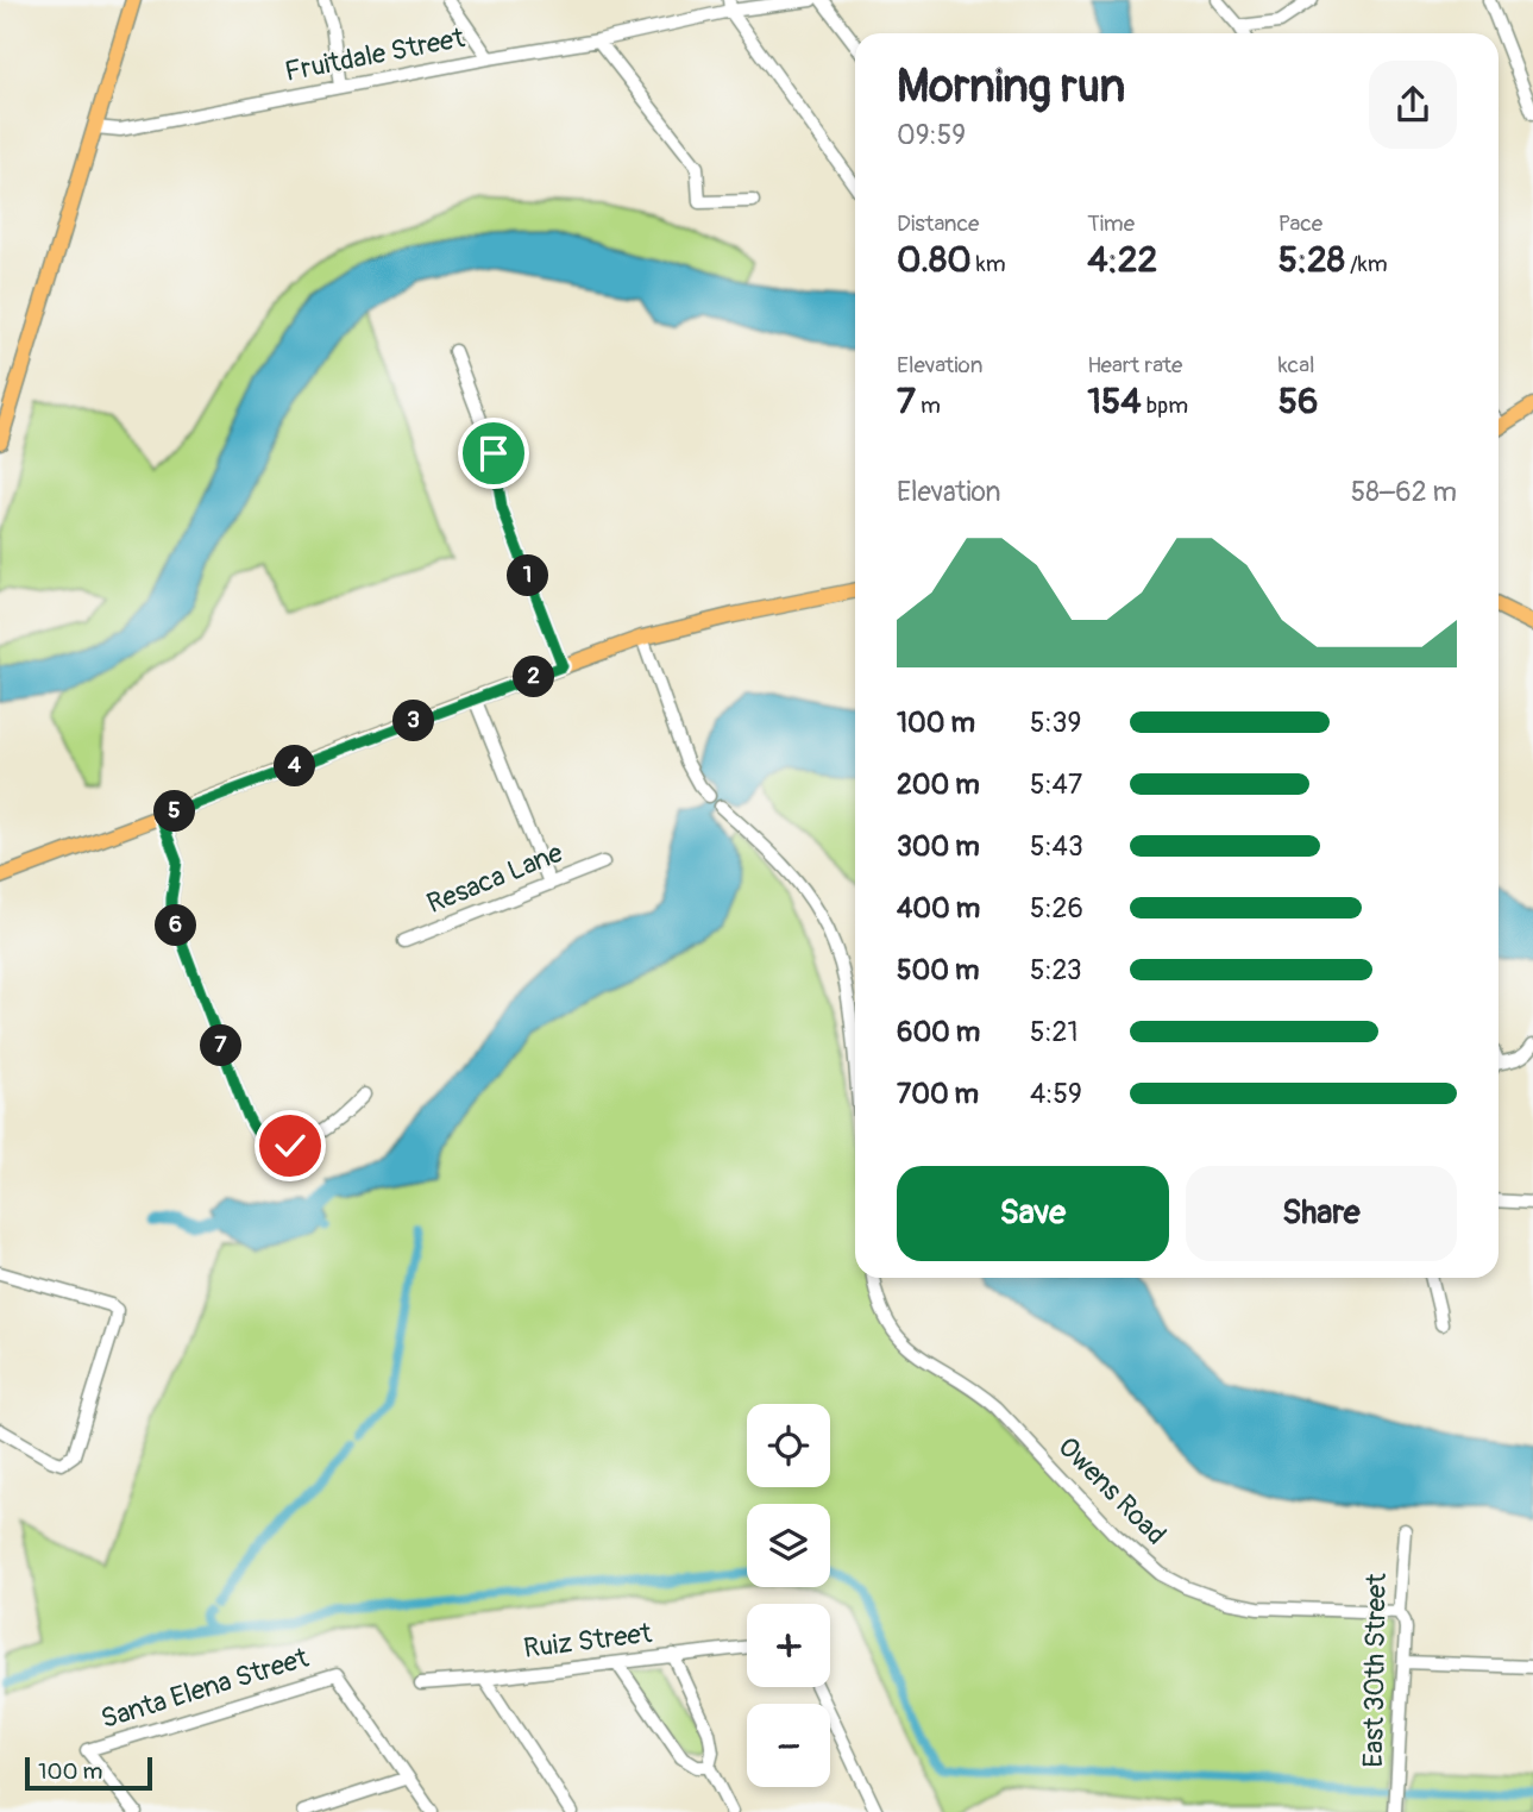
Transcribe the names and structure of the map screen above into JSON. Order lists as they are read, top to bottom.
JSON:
{
  "streets": {
    "street": [
      "Fruitdale Street",
      "Resaca Lane",
      "Owens Road",
      "Ruiz Street",
      "East 30th Street",
      "Santa Elena Street"
    ]
  },
  "crossings": [
    ["Owens Road", "East 30th Street"]
  ],
  "scale_bar": "100 m",
  "page": {
    "heading": ["Morning run", "09:59"],
    "stats": [
      ["Distance", "0.80 km"],
      ["Time", "4:22"],
      ["Pace", "5:28 /km"],
      ["Elevation", "7 m"],
      ["Heart rate", "154 bpm"],
      ["kcal", "56"]
    ],
    "chart": ["Elevation", "58–62 m"],
    "pins": [
      "1",
      "2",
      "3",
      "4",
      "5",
      "6",
      "7"
    ],
    "list": [
      {
        "name": "100 m",
        "note": "5:39"
      },
      {
        "name": "200 m",
        "note": "5:47"
      },
      {
        "name": "300 m",
        "note": "5:43"
      },
      {
        "name": "400 m",
        "note": "5:26"
      },
      {
        "name": "500 m",
        "note": "5:23"
      },
      {
        "name": "600 m",
        "note": "5:21"
      },
      {
        "name": "700 m",
        "note": "4:59"
      }
    ],
    "buttons": ["Save", "Share"],
    "map_buttons": ["+", "−"],
    "scale": "100 m"
  }
}
